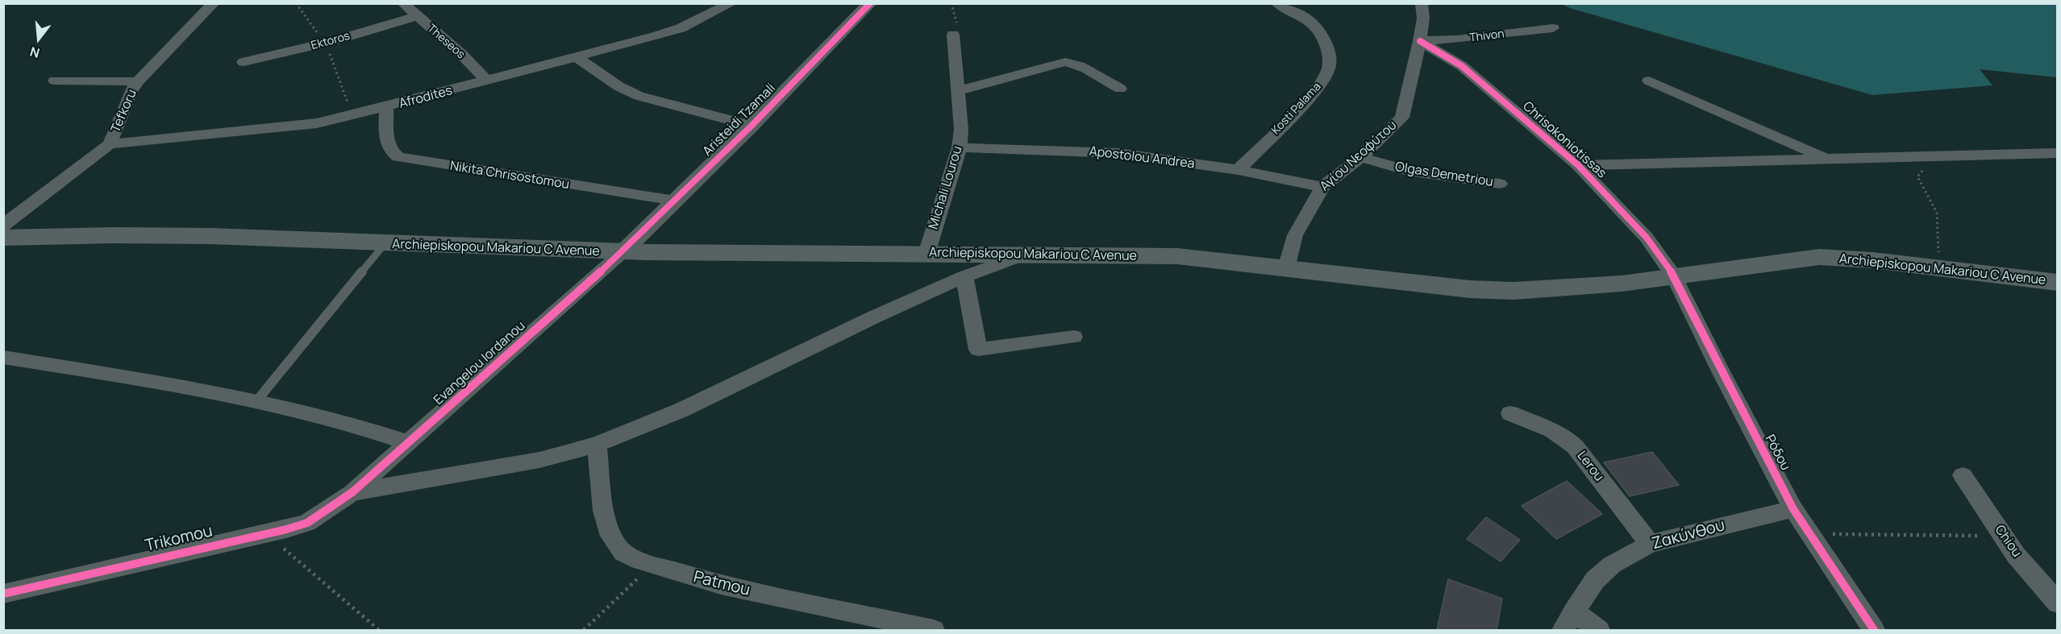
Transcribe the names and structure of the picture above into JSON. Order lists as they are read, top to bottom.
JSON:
{
  "streets": {
    "main road": ["Archiepiskopou Makariou C Avenue"],
    "street": [
      "Thivon",
      "Ektoros",
      "Theseos",
      "Afrodites",
      "Kosti Palama",
      "Tefkoru",
      "Aristeidi Tzamali",
      "Chrisokoniotissas",
      "Αγίου Νεοφύτου",
      "Apostolou Andrea",
      "Olgas Demetriou",
      "Nikita Chrisostomou",
      "Michali Lourou",
      "Evangelou Iordanou",
      "Ρόδου",
      "Lerou",
      "Ζακύνθου",
      "Trikomou",
      "Chiou",
      "Patmou"
    ]
  },
  "crossings": [
    ["Thivon", "Chrisokoniotissas"],
    ["Thivon", "Αγίου Νεοφύτου"],
    ["Ektoros", "Theseos"],
    ["Theseos", "Afrodites"],
    ["Afrodites", "Tefkoru"],
    ["Afrodites", "Nikita Chrisostomou"],
    ["Kosti Palama", "Apostolou Andrea"],
    ["Aristeidi Tzamali", "Nikita Chrisostomou"],
    ["Aristeidi Tzamali", "Archiepiskopou Makariou C Avenue"],
    ["Aristeidi Tzamali", "Evangelou Iordanou"],
    ["Chrisokoniotissas", "Αγίου Νεοφύτου"],
    ["Chrisokoniotissas", "Archiepiskopou Makariou C Avenue"],
    ["Chrisokoniotissas", "Ρόδου"],
    ["Αγίου Νεοφύτου", "Apostolou Andrea"],
    ["Αγίου Νεοφύτου", "Olgas Demetriou"],
    ["Αγίου Νεοφύτου", "Archiepiskopou Makariou C Avenue"],
    ["Apostolou Andrea", "Michali Lourou"],
    ["Michali Lourou", "Archiepiskopou Makariou C Avenue"],
    ["Archiepiskopou Makariou C Avenue", "Evangelou Iordanou"],
    ["Archiepiskopou Makariou C Avenue", "Ρόδου"],
    ["Evangelou Iordanou", "Trikomou"],
    ["Ρόδου", "Ζακύνθου"],
    ["Lerou", "Ζακύνθου"]
  ],
  "north": "bottom"
}
